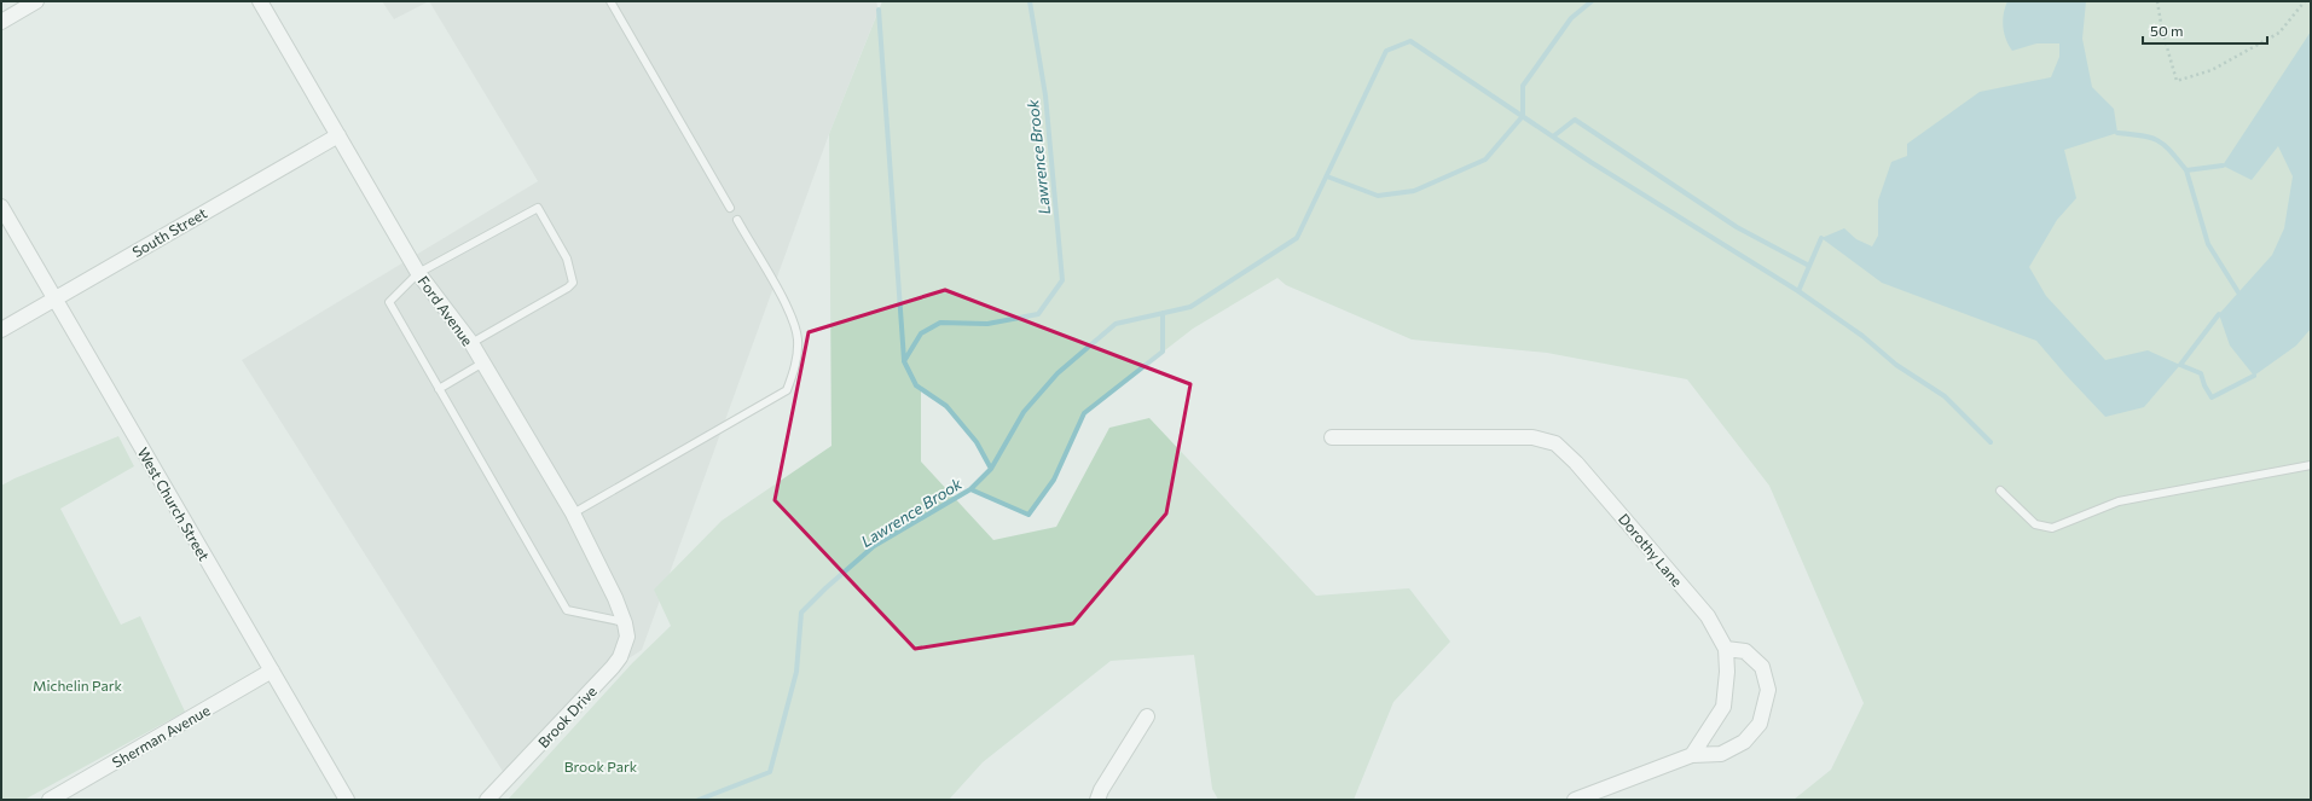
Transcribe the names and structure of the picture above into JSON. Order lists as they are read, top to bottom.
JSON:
{
  "streets": {
    "street": [
      "South Street",
      "Ford Avenue",
      "West Church Street",
      "Dorothy Lane",
      "Brook Drive",
      "Sherman Avenue"
    ]
  },
  "crossings": [
    ["South Street", "Ford Avenue"],
    ["South Street", "West Church Street"],
    ["Ford Avenue", "Brook Drive"],
    ["West Church Street", "Sherman Avenue"]
  ],
  "water": ["Lawrence Brook"],
  "parks": ["Michelin Park", "Brook Park"],
  "scale_bar": "50 m"
}
